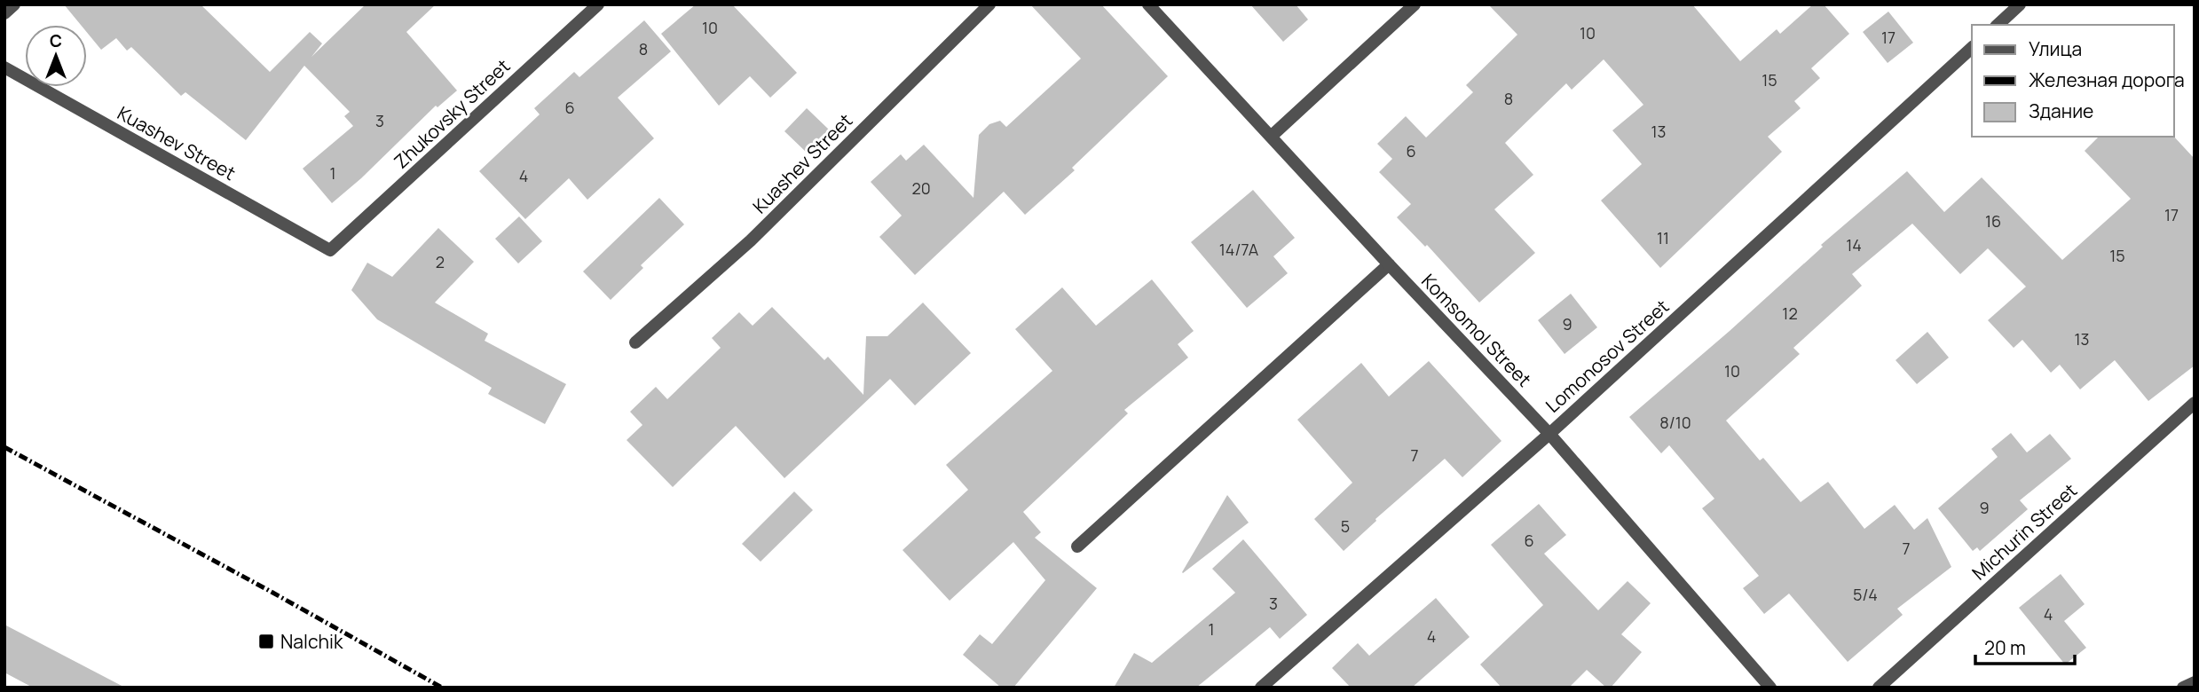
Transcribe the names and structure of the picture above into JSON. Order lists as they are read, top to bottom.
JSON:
{
  "streets": {
    "street": [
      "Zhukovsky Street",
      "Kuashev Street",
      "Komsomol Street",
      "Lomonosov Street",
      "Michurin Street"
    ]
  },
  "crossings": [
    ["Zhukovsky Street", "Kuashev Street"],
    ["Komsomol Street", "Lomonosov Street"]
  ],
  "places": {
    "transit": ["Nalchik"]
  },
  "house_numbers": [
    "10",
    "10",
    "17",
    "8",
    "15",
    "8",
    "6",
    "3",
    "13",
    "6",
    "1",
    "4",
    "20",
    "17",
    "16",
    "11",
    "14",
    "14/7А",
    "15",
    "2",
    "12",
    "9",
    "13",
    "10",
    "8/10",
    "7",
    "9",
    "5",
    "6",
    "7",
    "5/4",
    "3",
    "4",
    "1",
    "4"
  ],
  "legend": ["Улица", "Железная дорога", "Здание"],
  "scale_bar": "20 m",
  "north": "top"
}
